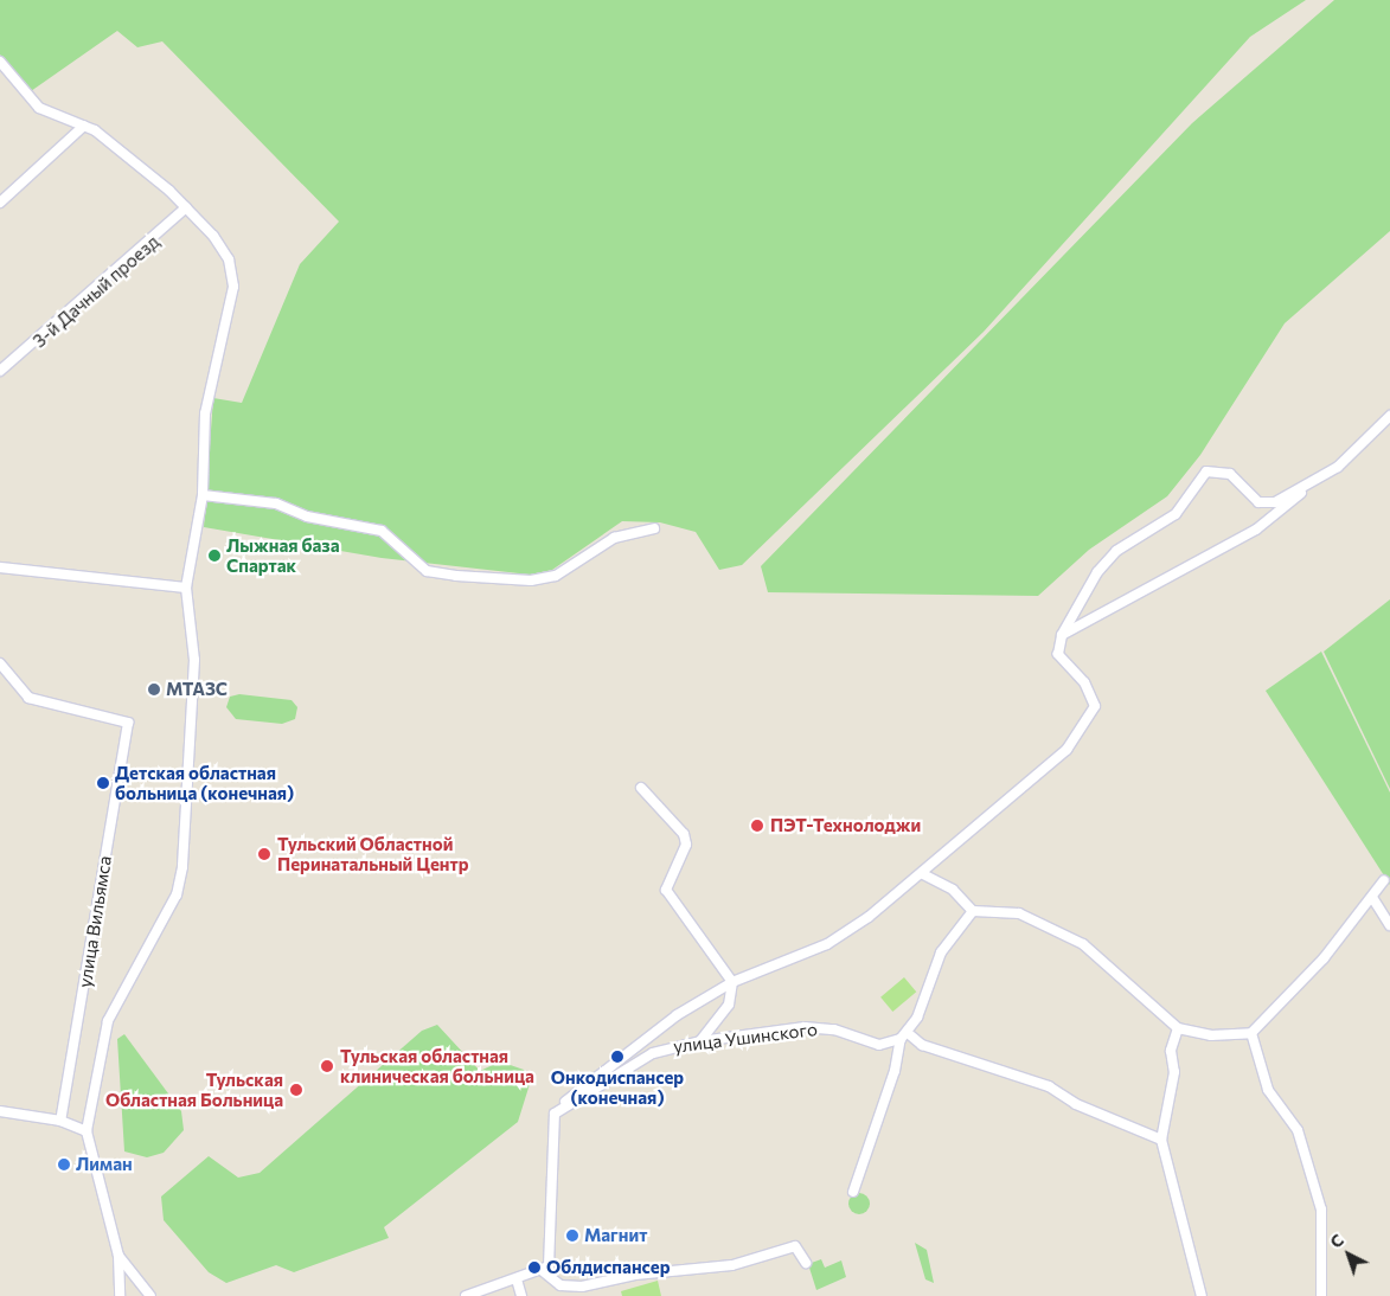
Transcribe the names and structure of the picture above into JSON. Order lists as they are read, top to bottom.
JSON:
{
  "streets": {
    "street": ["3-й Дачный проезд", "улица Вильямса", "улица Ушинского"]
  },
  "places": [
    "Лыжная база Спартак",
    "МТАЗС",
    "Детская областная больница (конечная)",
    "ПЭТ-Технолоджи",
    "Тульский Областной Перинатальный Центр",
    "Онкодиспансер (конечная)",
    "Тульская областная клиническая больница",
    "Тульская Областная Больница",
    "Лиман",
    "Магнит",
    "Облдиспансер"
  ],
  "north": "top left"
}
